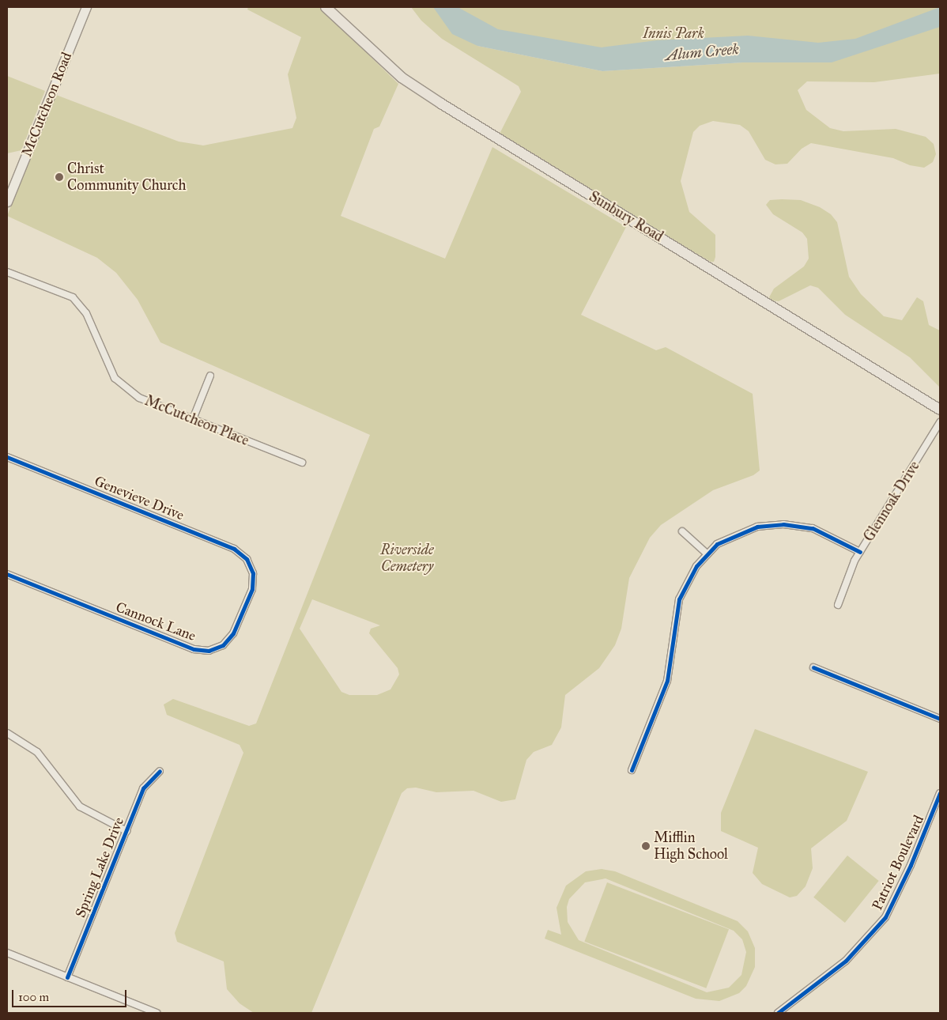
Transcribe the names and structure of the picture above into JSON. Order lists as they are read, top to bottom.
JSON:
{
  "streets": {
    "main road": ["McCutcheon Road", "Sunbury Road"],
    "street": [
      "McCutcheon Place",
      "Genevieve Drive",
      "Glennoak Drive",
      "Cannock Lane",
      "Patriot Boulevard",
      "Spring Lake Drive"
    ]
  },
  "crossings": [
    ["Genevieve Drive", "Cannock Lane"]
  ],
  "water": ["Alum Creek"],
  "parks": ["Innis Park", "Riverside Cemetery"],
  "places": ["Christ Community Church", "Mifflin High School"],
  "scale_bar": "100 m"
}
